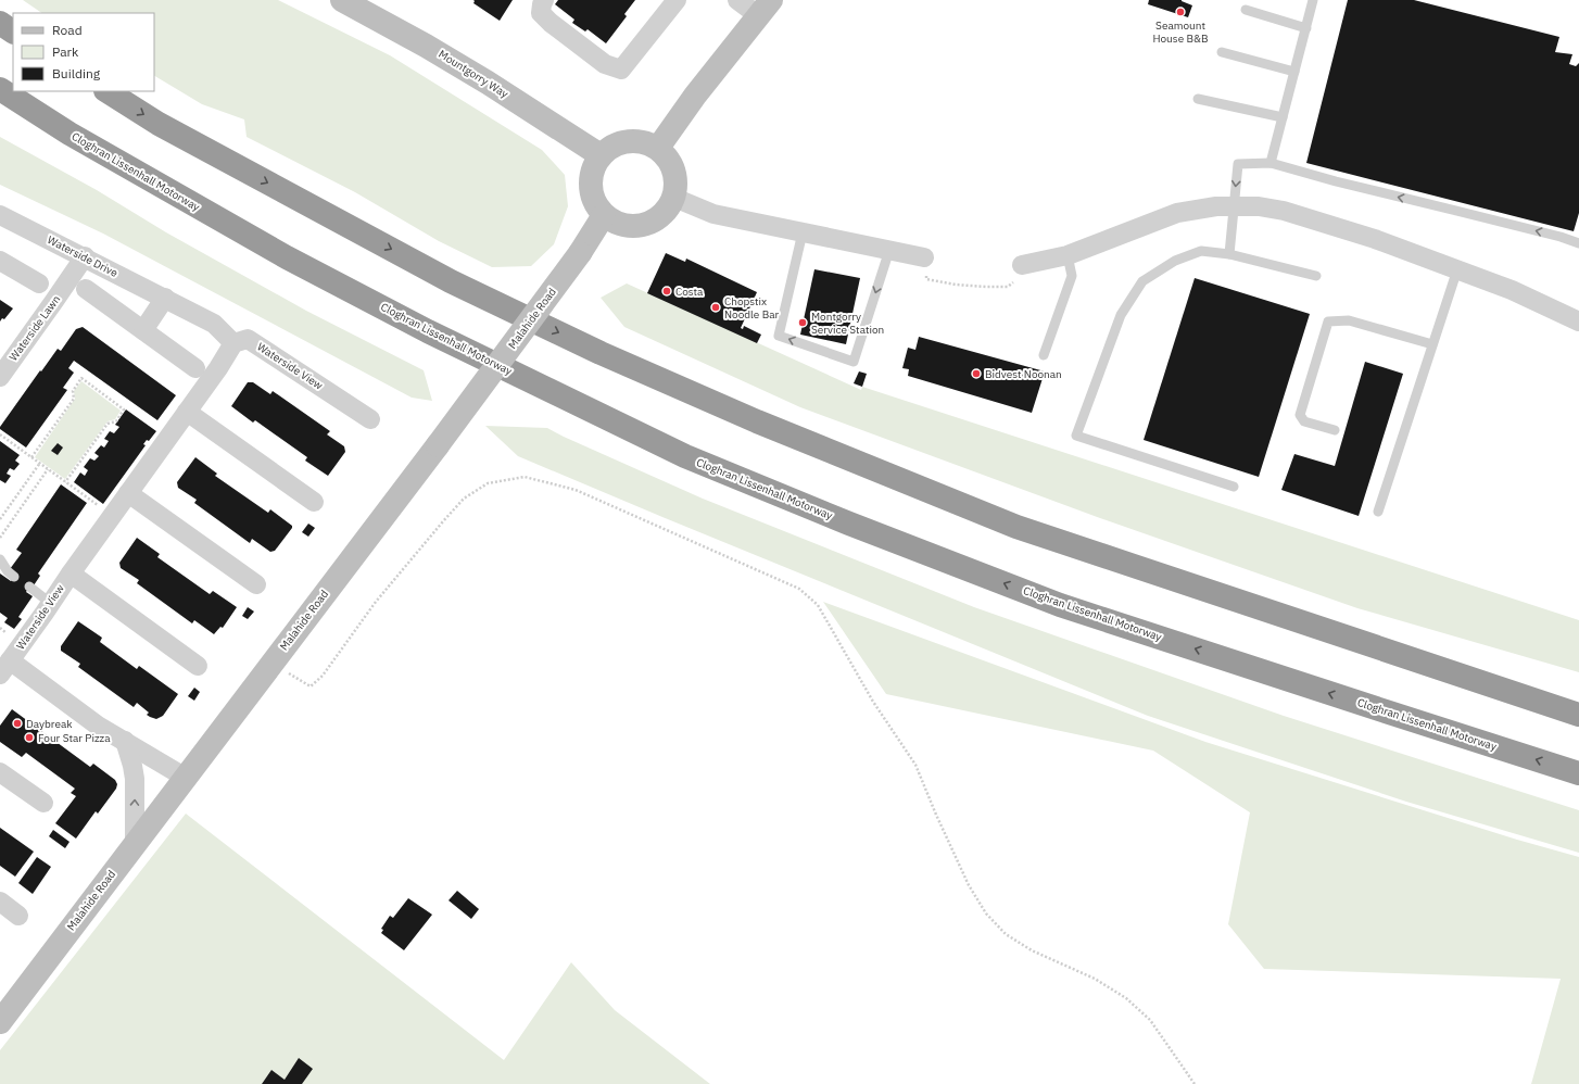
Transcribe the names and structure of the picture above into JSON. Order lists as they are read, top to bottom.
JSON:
{
  "streets": {
    "highway": ["Cloghran Lissenhall Motorway"],
    "main road": ["Mountgorry Way", "Malahide Road"],
    "street": ["Waterside Drive", "Waterside Lawn", "Waterside View"]
  },
  "crossings": [
    ["Mountgorry Way", "Malahide Road"],
    ["Waterside Drive", "Waterside Lawn"],
    ["Waterside Drive", "Waterside View"]
  ],
  "places": [
    "Seamount House B&B",
    "Costa",
    "Chopstix Noodle Bar",
    "Montgorry Service Station",
    "Bidvest Noonan",
    "Daybreak",
    "Four Star Pizza"
  ],
  "legend": ["Road", "Park", "Building"]
}
